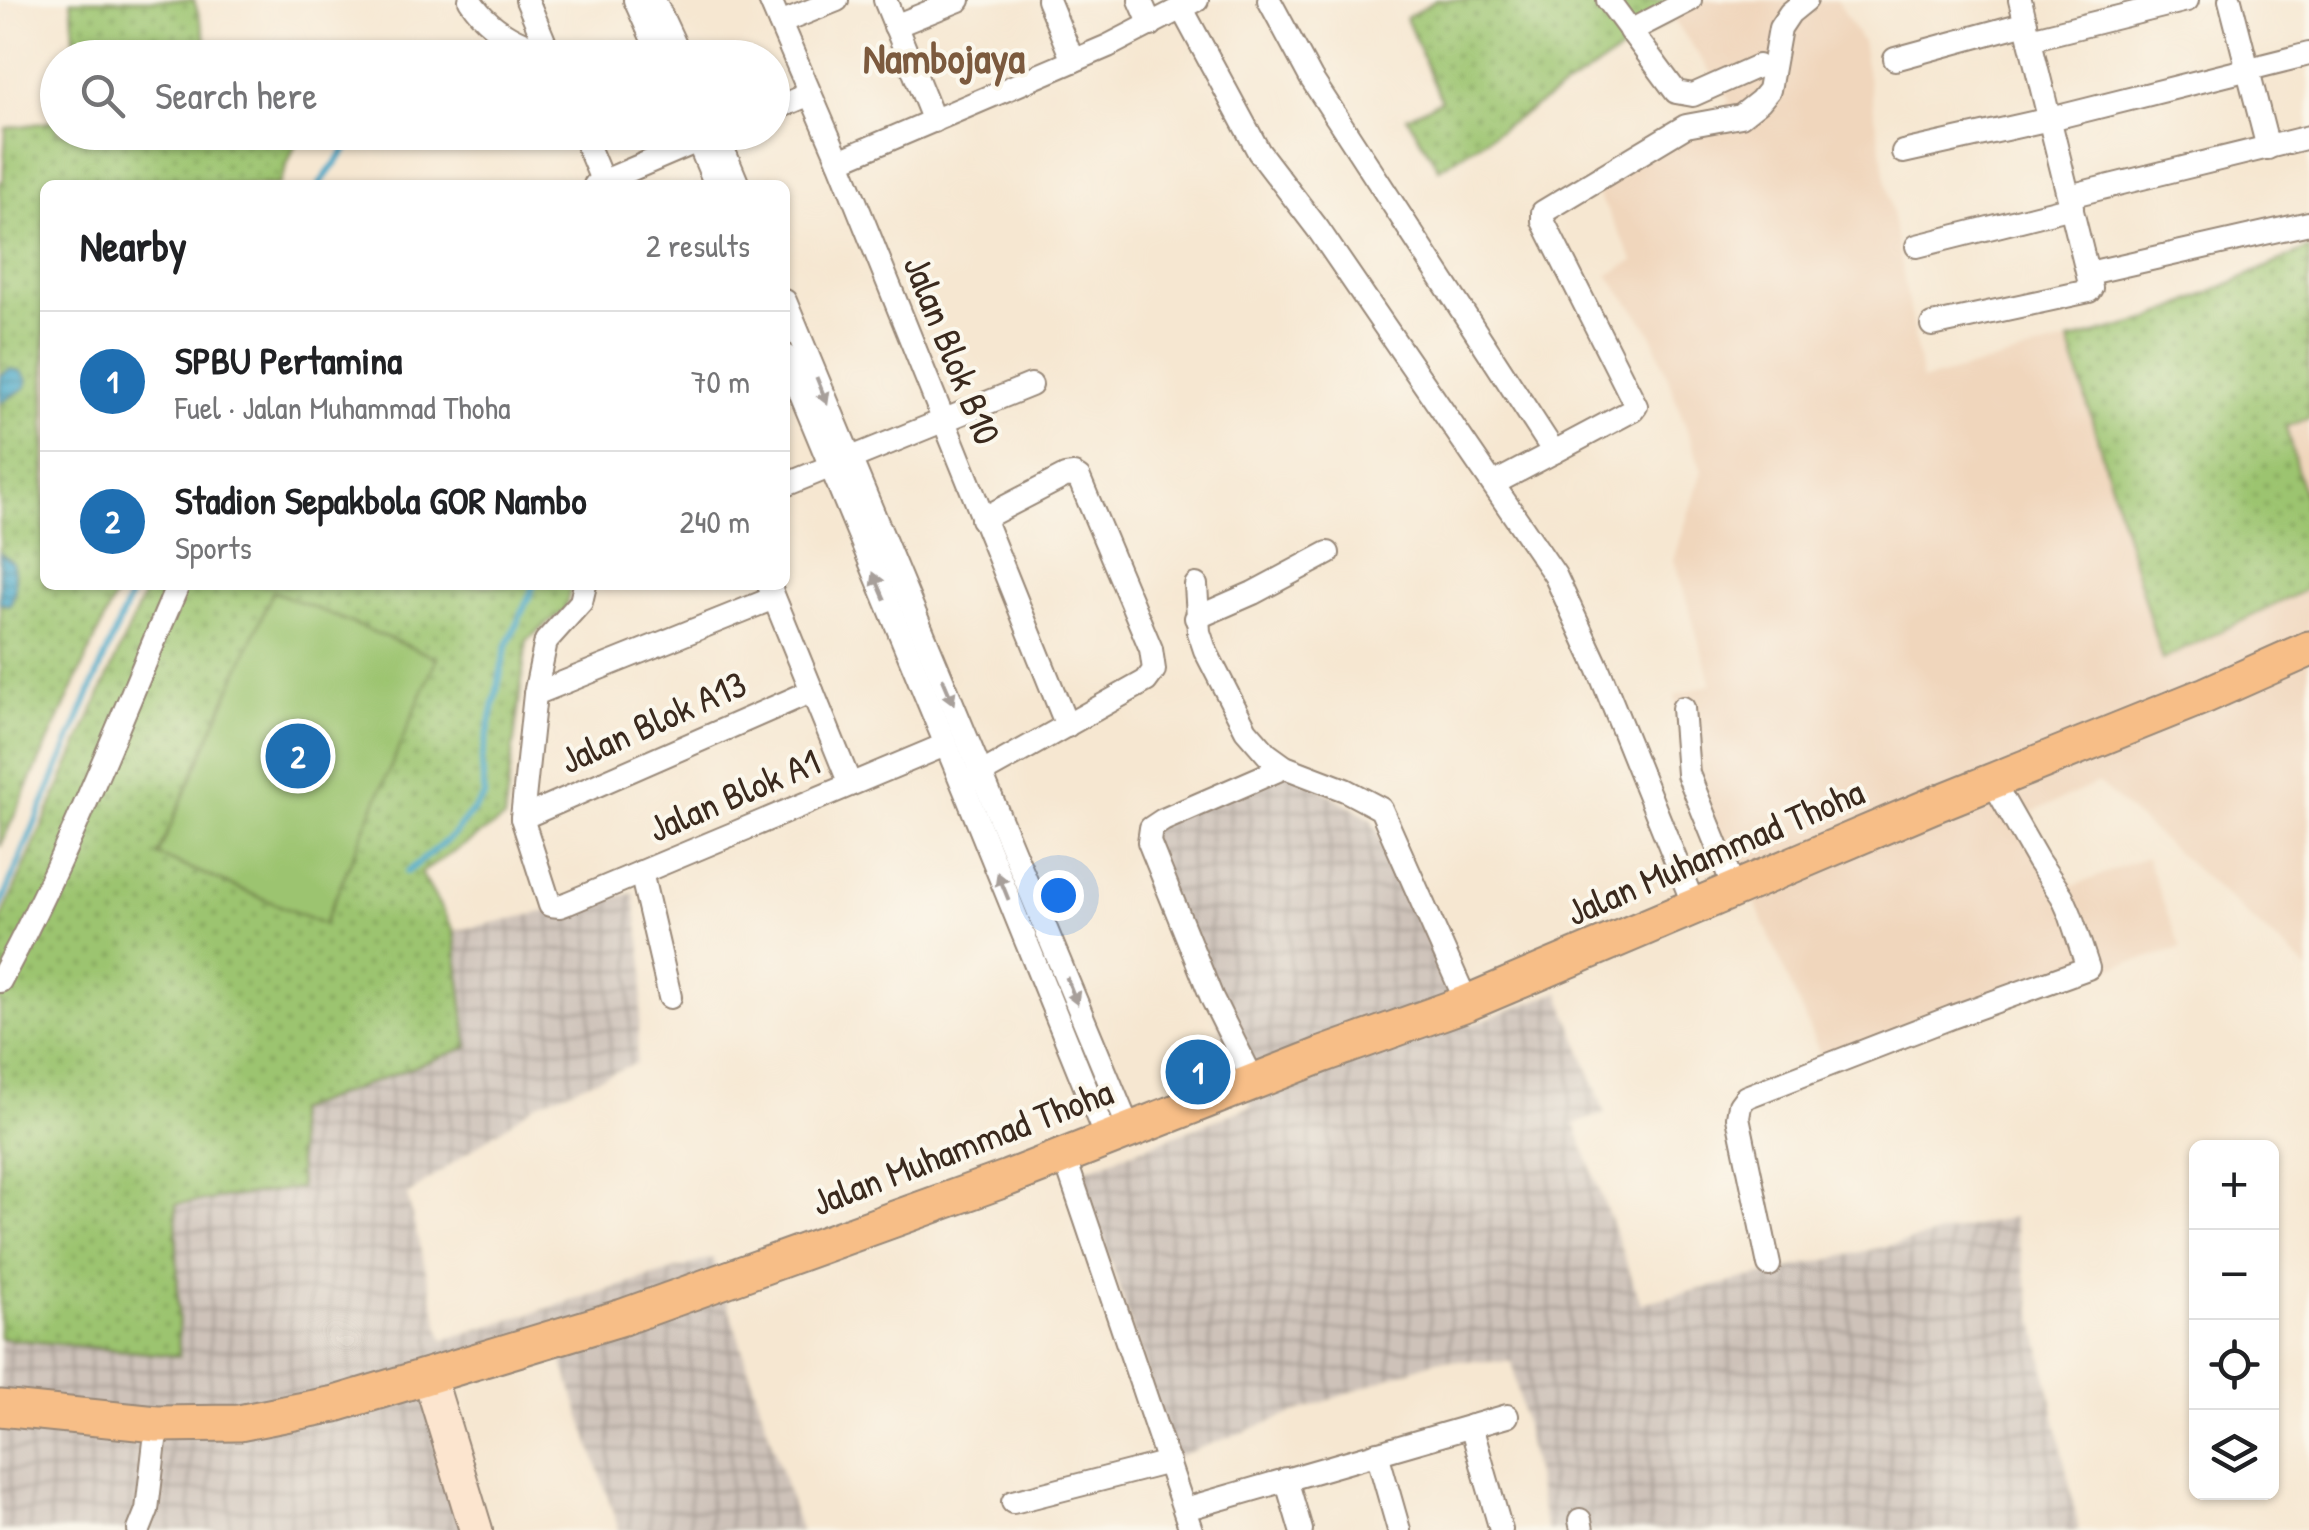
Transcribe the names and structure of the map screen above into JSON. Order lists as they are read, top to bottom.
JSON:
{
  "streets": {
    "main road": ["Jalan Muhammad Thoha"],
    "street": ["Jalan Blok B10", "Jalan Blok A13", "Jalan Blok A1"]
  },
  "crossings": [
    ["Jalan Blok A13", "Jalan Blok A1"]
  ],
  "districts": ["Nambojaya"],
  "page": {
    "search": "Search here",
    "heading": ["Nearby", "2 results"],
    "list": [
      {
        "mark": "1",
        "name": "SPBU Pertamina",
        "note": "Fuel · Jalan Muhammad Thoha",
        "value": "70 m"
      },
      {
        "mark": "2",
        "name": "Stadion Sepakbola GOR Nambo",
        "note": "Sports",
        "value": "240 m"
      }
    ],
    "pins": ["2", "1"],
    "map_buttons": ["+", "−"]
  }
}
